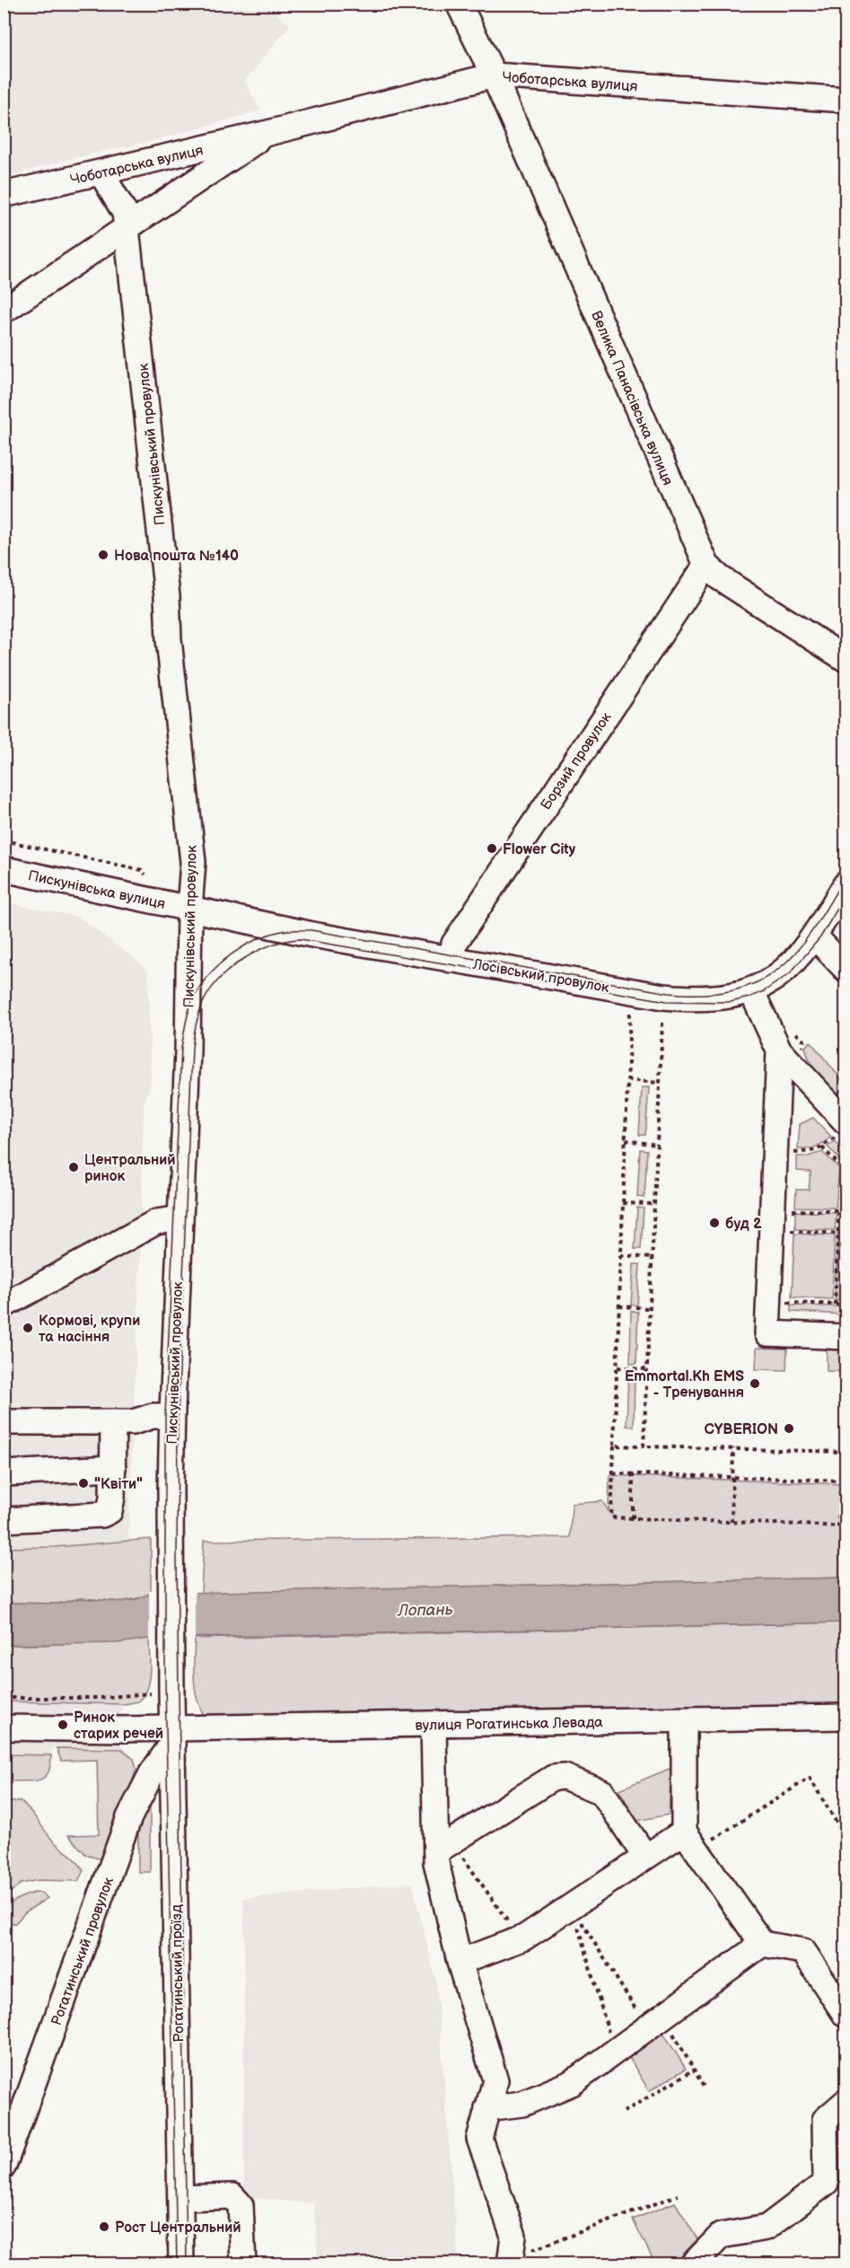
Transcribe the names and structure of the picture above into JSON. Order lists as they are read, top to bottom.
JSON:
{
  "streets": {
    "street": [
      "Чоботарська вулиця",
      "Велика Панасівська вулиця",
      "Пискунівський провулок",
      "Борзий провулок",
      "Пискунівська вулиця",
      "Лосівський провулок",
      "вулиця Рогатинська Левада",
      "Рогатинський провулок",
      "Рогатинський проїзд"
    ]
  },
  "crossings": [
    ["Чоботарська вулиця", "Велика Панасівська вулиця"],
    ["Чоботарська вулиця", "Пискунівський провулок"],
    ["Велика Панасівська вулиця", "Борзий провулок"],
    ["Пискунівський провулок", "Пискунівська вулиця"],
    ["Пискунівський провулок", "Лосівський провулок"],
    ["Пискунівський провулок", "Рогатинський проїзд"],
    ["Борзий провулок", "Лосівський провулок"],
    ["Пискунівська вулиця", "Лосівський провулок"],
    ["вулиця Рогатинська Левада", "Рогатинський провулок"],
    ["вулиця Рогатинська Левада", "Рогатинський проїзд"],
    ["Рогатинський провулок", "Рогатинський проїзд"]
  ],
  "water": ["Лопань"],
  "places": [
    "Нова пошта №140",
    "Flower City",
    "Центральний ринок",
    "буд 2",
    "Кормові, крупи та насіння",
    "Emmortal.Kh EMS - Тренування",
    "CYBERION",
    "\"Квіти\"",
    "Ринок старих речей",
    "Рост Центральний"
  ]
}
